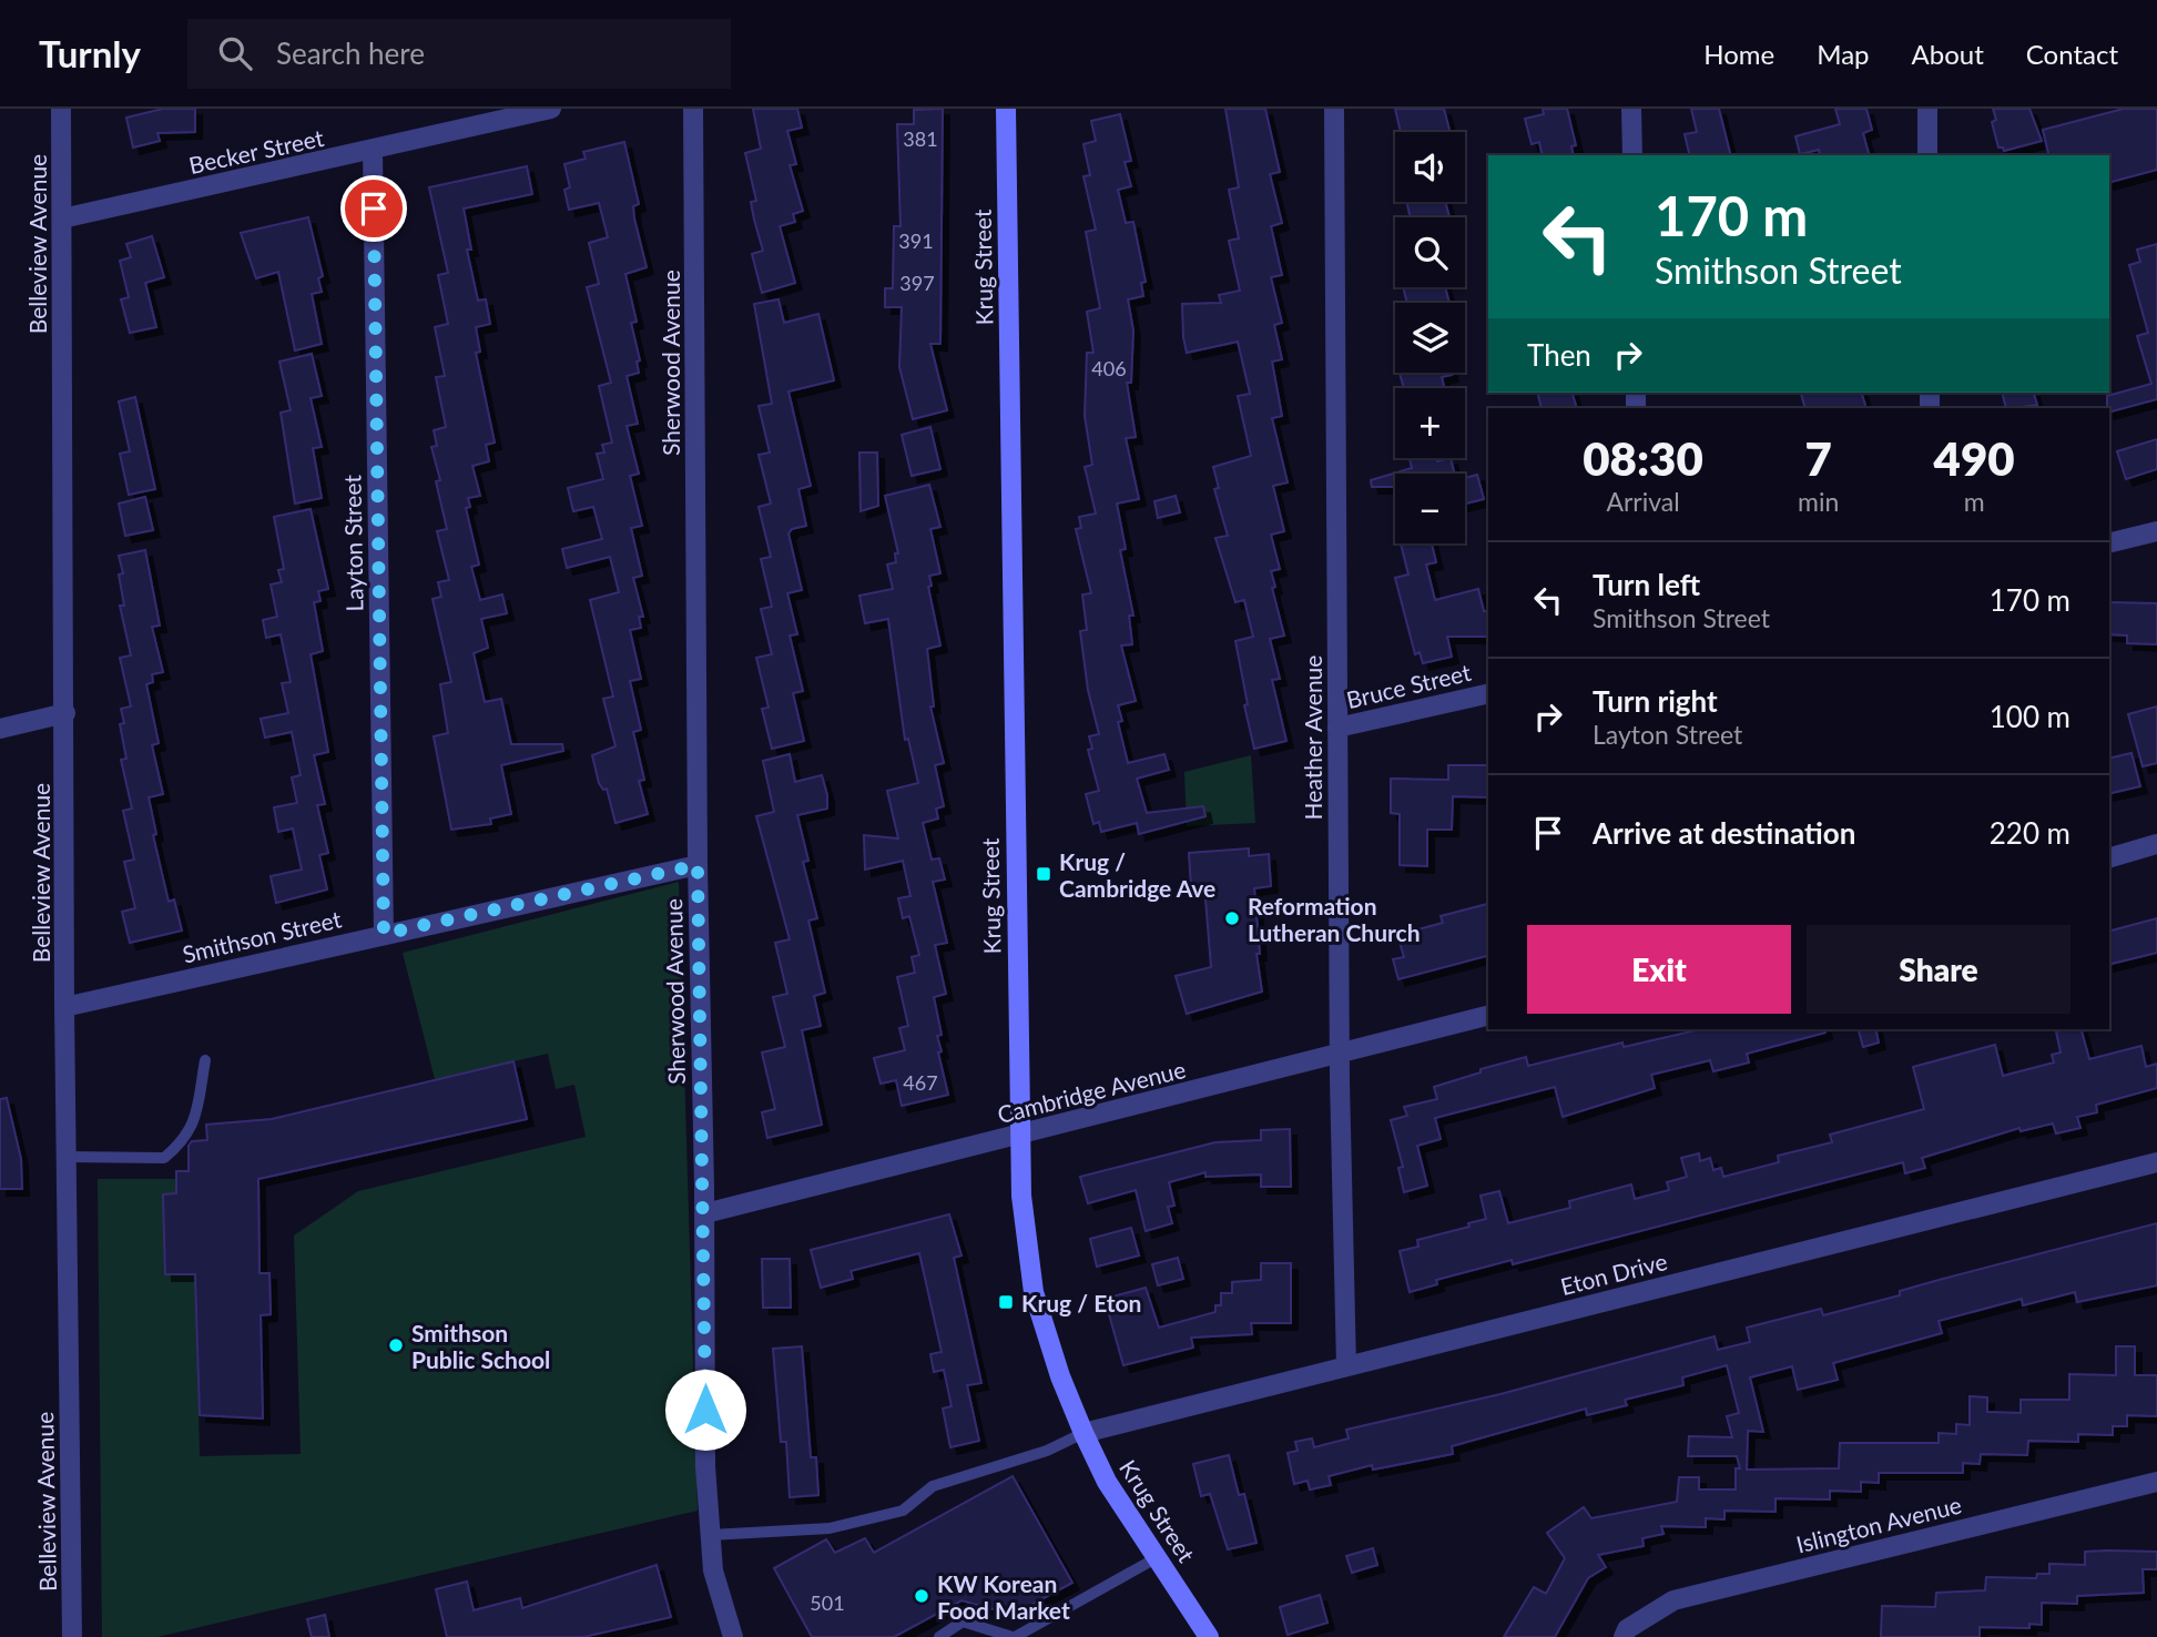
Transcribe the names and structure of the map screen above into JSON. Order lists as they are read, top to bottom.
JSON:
{
  "streets": {
    "street": [
      "Becker Street",
      "Belleview Avenue",
      "Krug Street",
      "Sherwood Avenue",
      "Layton Street",
      "Bruce Street",
      "Heather Avenue",
      "Smithson Street",
      "Cambridge Avenue",
      "Eton Drive",
      "Islington Avenue"
    ]
  },
  "crossings": [
    ["Becker Street", "Belleview Avenue"],
    ["Becker Street", "Layton Street"],
    ["Belleview Avenue", "Smithson Street"],
    ["Krug Street", "Cambridge Avenue"],
    ["Krug Street", "Eton Drive"],
    ["Sherwood Avenue", "Smithson Street"],
    ["Sherwood Avenue", "Cambridge Avenue"],
    ["Layton Street", "Smithson Street"],
    ["Bruce Street", "Heather Avenue"],
    ["Heather Avenue", "Cambridge Avenue"],
    ["Heather Avenue", "Eton Drive"]
  ],
  "places": {
    "transit": ["Krug / Cambridge Ave", "Krug / Eton"],
    "other": ["Reformation Lutheran Church", "Smithson Public School", "KW Korean Food Market"]
  },
  "house_numbers": [
    "381",
    "391",
    "397",
    "406",
    "467",
    "501"
  ],
  "page": {
    "header": "Turnly",
    "search": "Search here",
    "nav": [
      "Home",
      "Map",
      "About",
      "Contact"
    ],
    "map_buttons": ["+", "−"],
    "turn": ["170 m", "Smithson Street"],
    "then": "Then",
    "eta": [
      "08:30",
      "Arrival",
      "7",
      "min",
      "490",
      "m"
    ],
    "list": [
      {
        "name": "Turn left",
        "note": "Smithson Street",
        "value": "170 m"
      },
      {
        "name": "Turn right",
        "note": "Layton Street",
        "value": "100 m"
      },
      {
        "name": "Arrive at destination",
        "value": "220 m"
      }
    ],
    "buttons": ["Exit", "Share"]
  }
}
